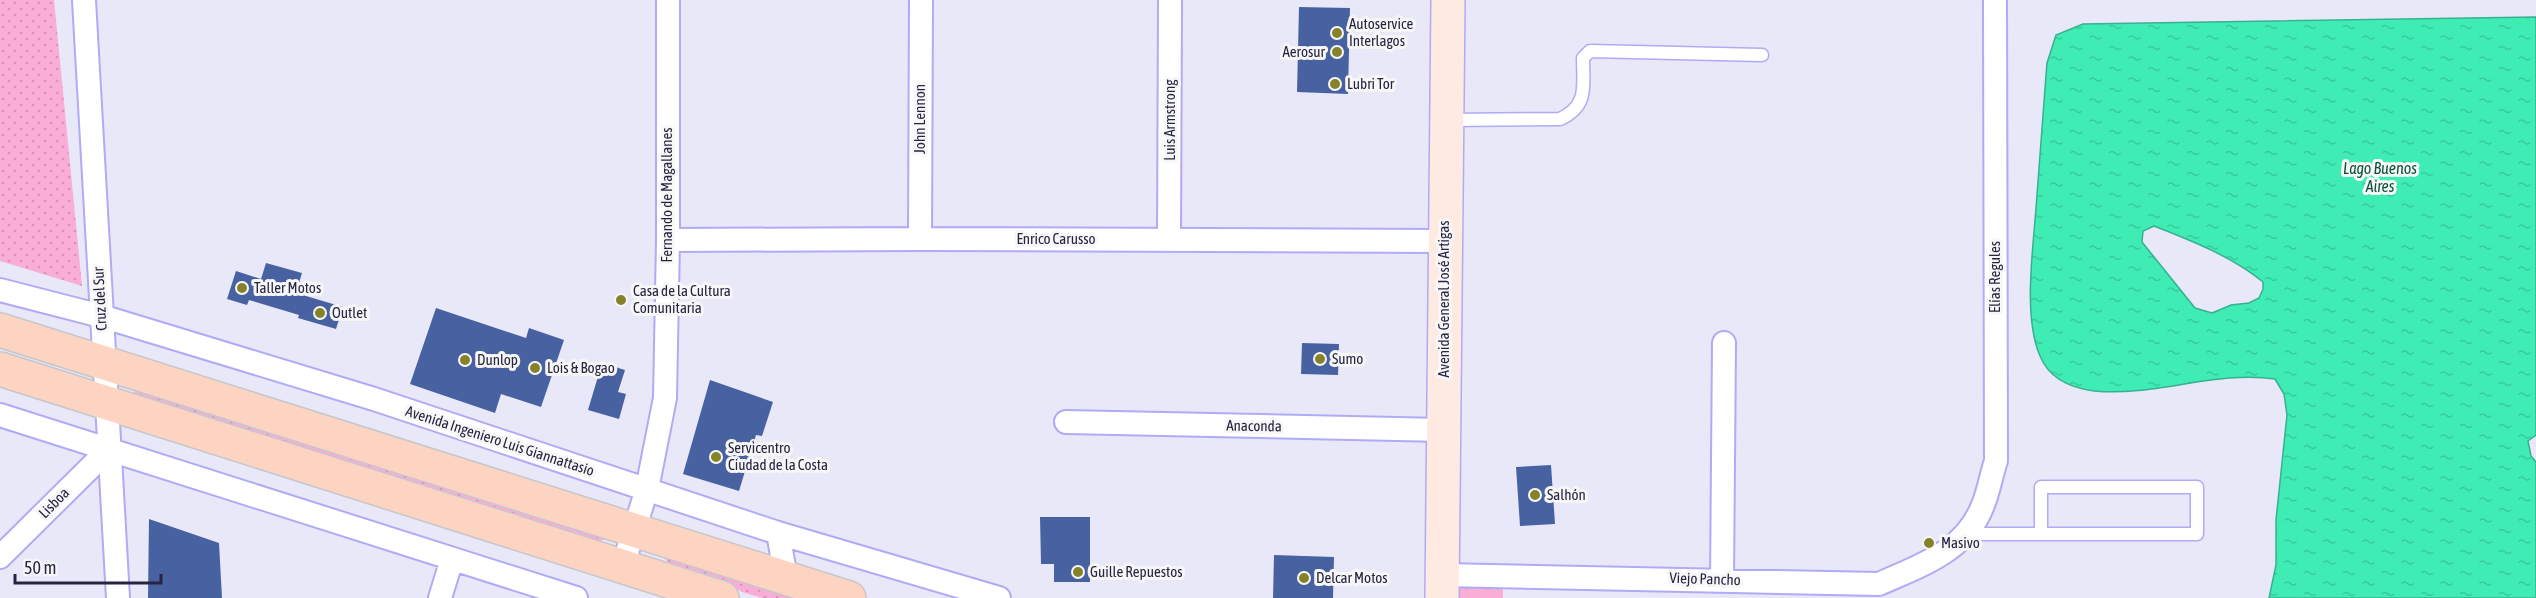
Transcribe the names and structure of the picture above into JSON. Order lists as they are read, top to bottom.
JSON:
{
  "streets": {
    "street": [
      "John Lennon",
      "Luis Armstrong",
      "Fernando de Magallanes",
      "Enrico Carusso",
      "Elías Regules",
      "Cruz del Sur",
      "Avenida General José Artigas",
      "Anaconda",
      "Avenida Ingeniero Luis Giannattasio",
      "Lisboa",
      "Viejo Pancho"
    ]
  },
  "crossings": [
    ["John Lennon", "Enrico Carusso"],
    ["Luis Armstrong", "Enrico Carusso"],
    ["Fernando de Magallanes", "Enrico Carusso"],
    ["Fernando de Magallanes", "Avenida Ingeniero Luis Giannattasio"],
    ["Enrico Carusso", "Avenida General José Artigas"],
    ["Elías Regules", "Viejo Pancho"],
    ["Cruz del Sur", "Avenida Ingeniero Luis Giannattasio"],
    ["Cruz del Sur", "Lisboa"],
    ["Avenida General José Artigas", "Anaconda"],
    ["Avenida General José Artigas", "Viejo Pancho"]
  ],
  "water": ["Lago Buenos Aires"],
  "places": [
    "Autoservice Interlagos",
    "Aerosur",
    "Lubri Tor",
    "Taller Motos",
    "Casa de la Cultura Comunitaria",
    "Outlet",
    "Sumo",
    "Dunlop",
    "Lois & Bogao",
    "Servicentro Ciudad de la Costa",
    "Salhón",
    "Masivo",
    "Guille Repuestos",
    "Delcar Motos"
  ],
  "scale_bar": "50 m"
}
